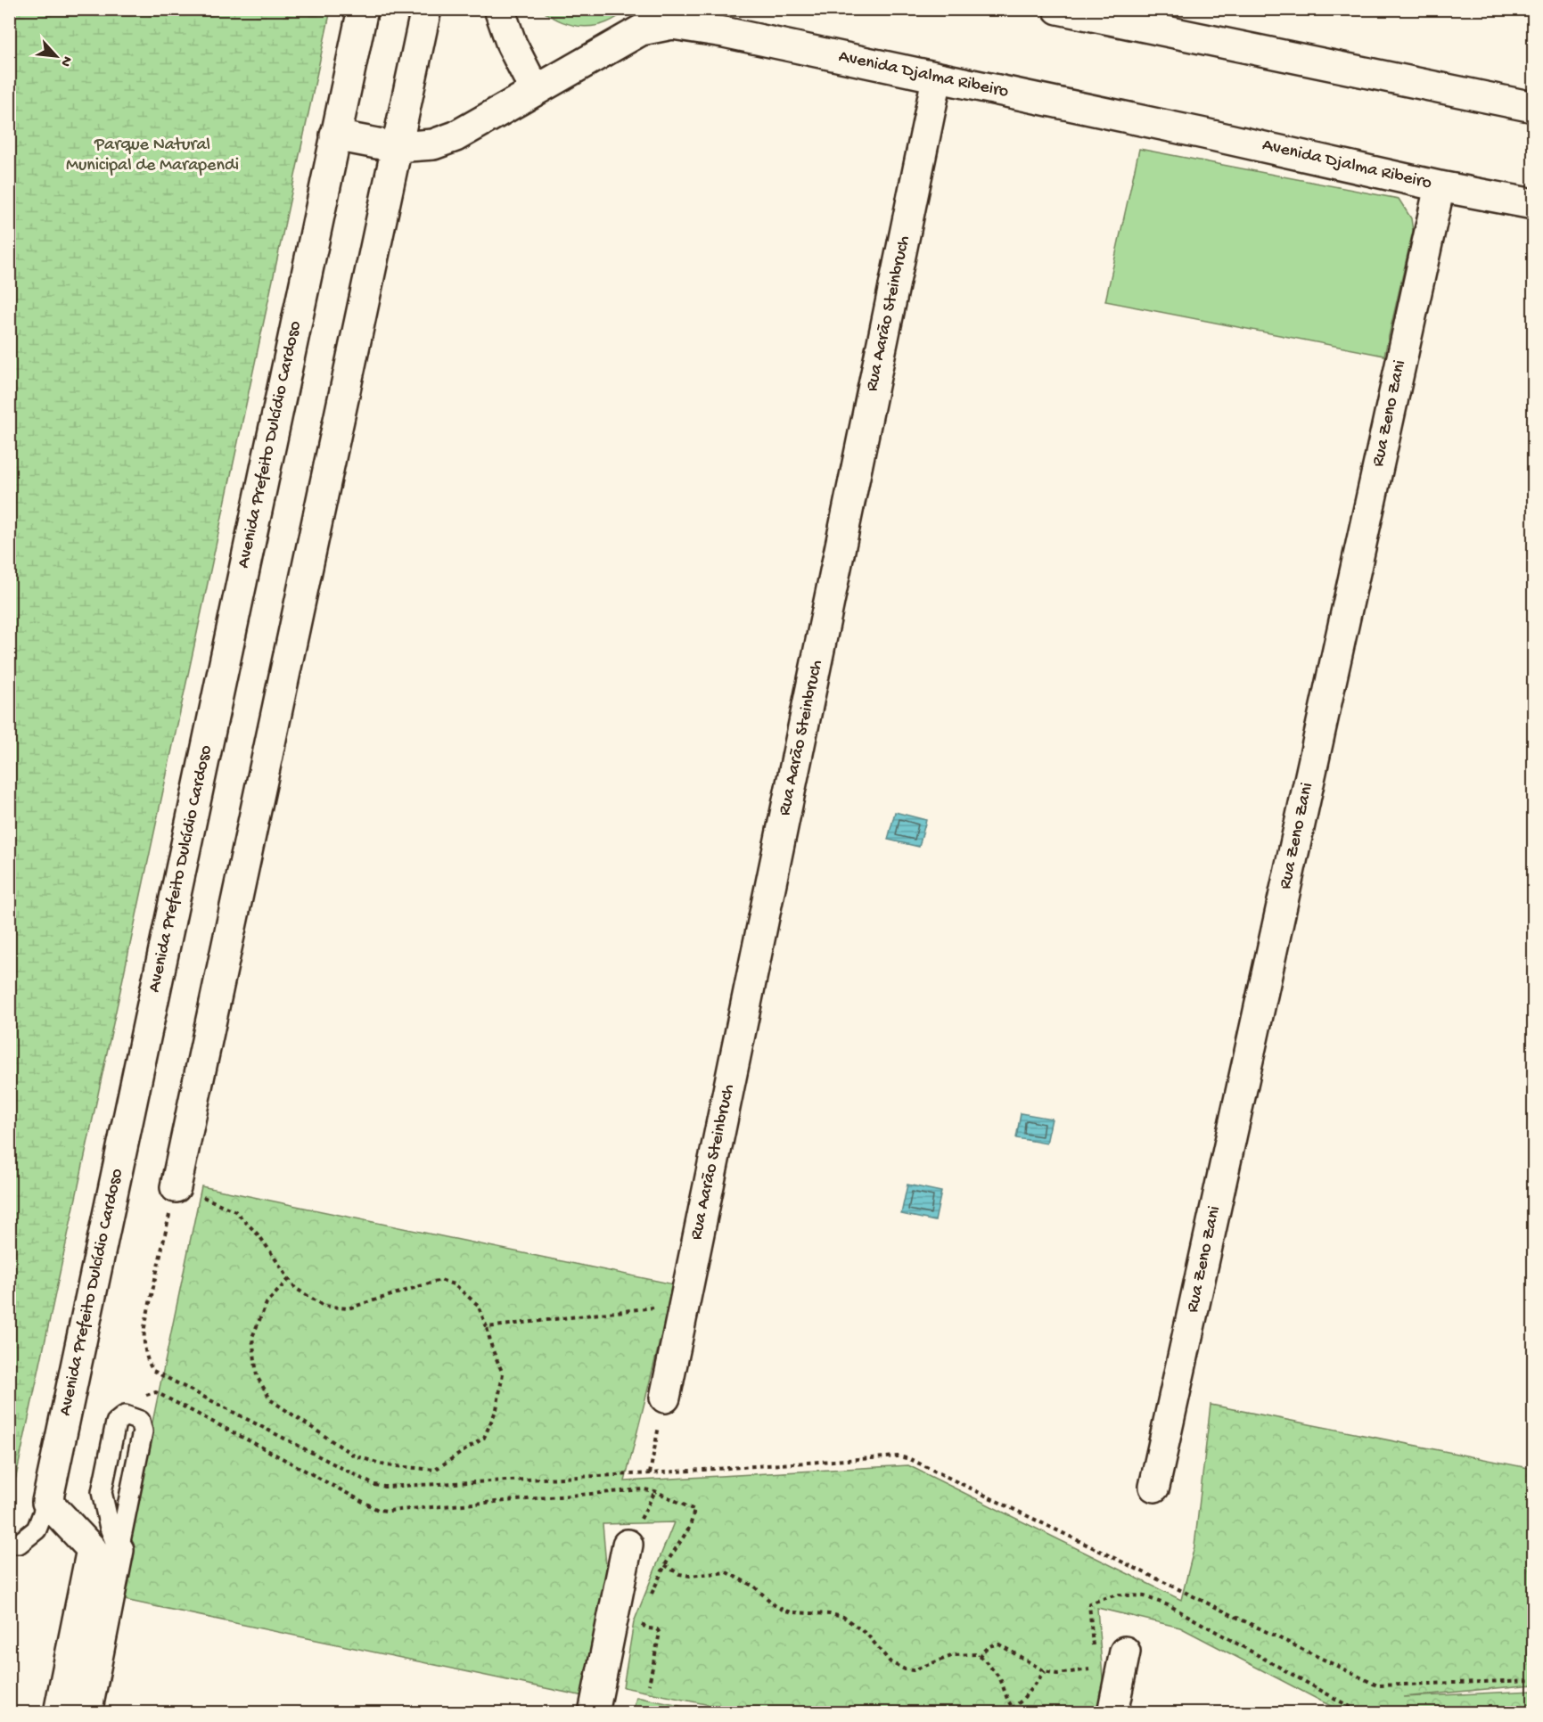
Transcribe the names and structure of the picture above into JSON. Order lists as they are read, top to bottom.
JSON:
{
  "streets": {
    "street": [
      "Avenida Djalma Ribeiro",
      "Rua Aarão Steinbruch",
      "Rua Zeno Zani",
      "Avenida Prefeito Dulcídio Cardoso"
    ]
  },
  "crossings": [
    ["Avenida Djalma Ribeiro", "Rua Aarão Steinbruch"],
    ["Avenida Djalma Ribeiro", "Rua Zeno Zani"],
    ["Avenida Djalma Ribeiro", "Avenida Prefeito Dulcídio Cardoso"]
  ],
  "parks": ["Parque Natural Municipal de Marapendi"],
  "north": "bottom right"
}
